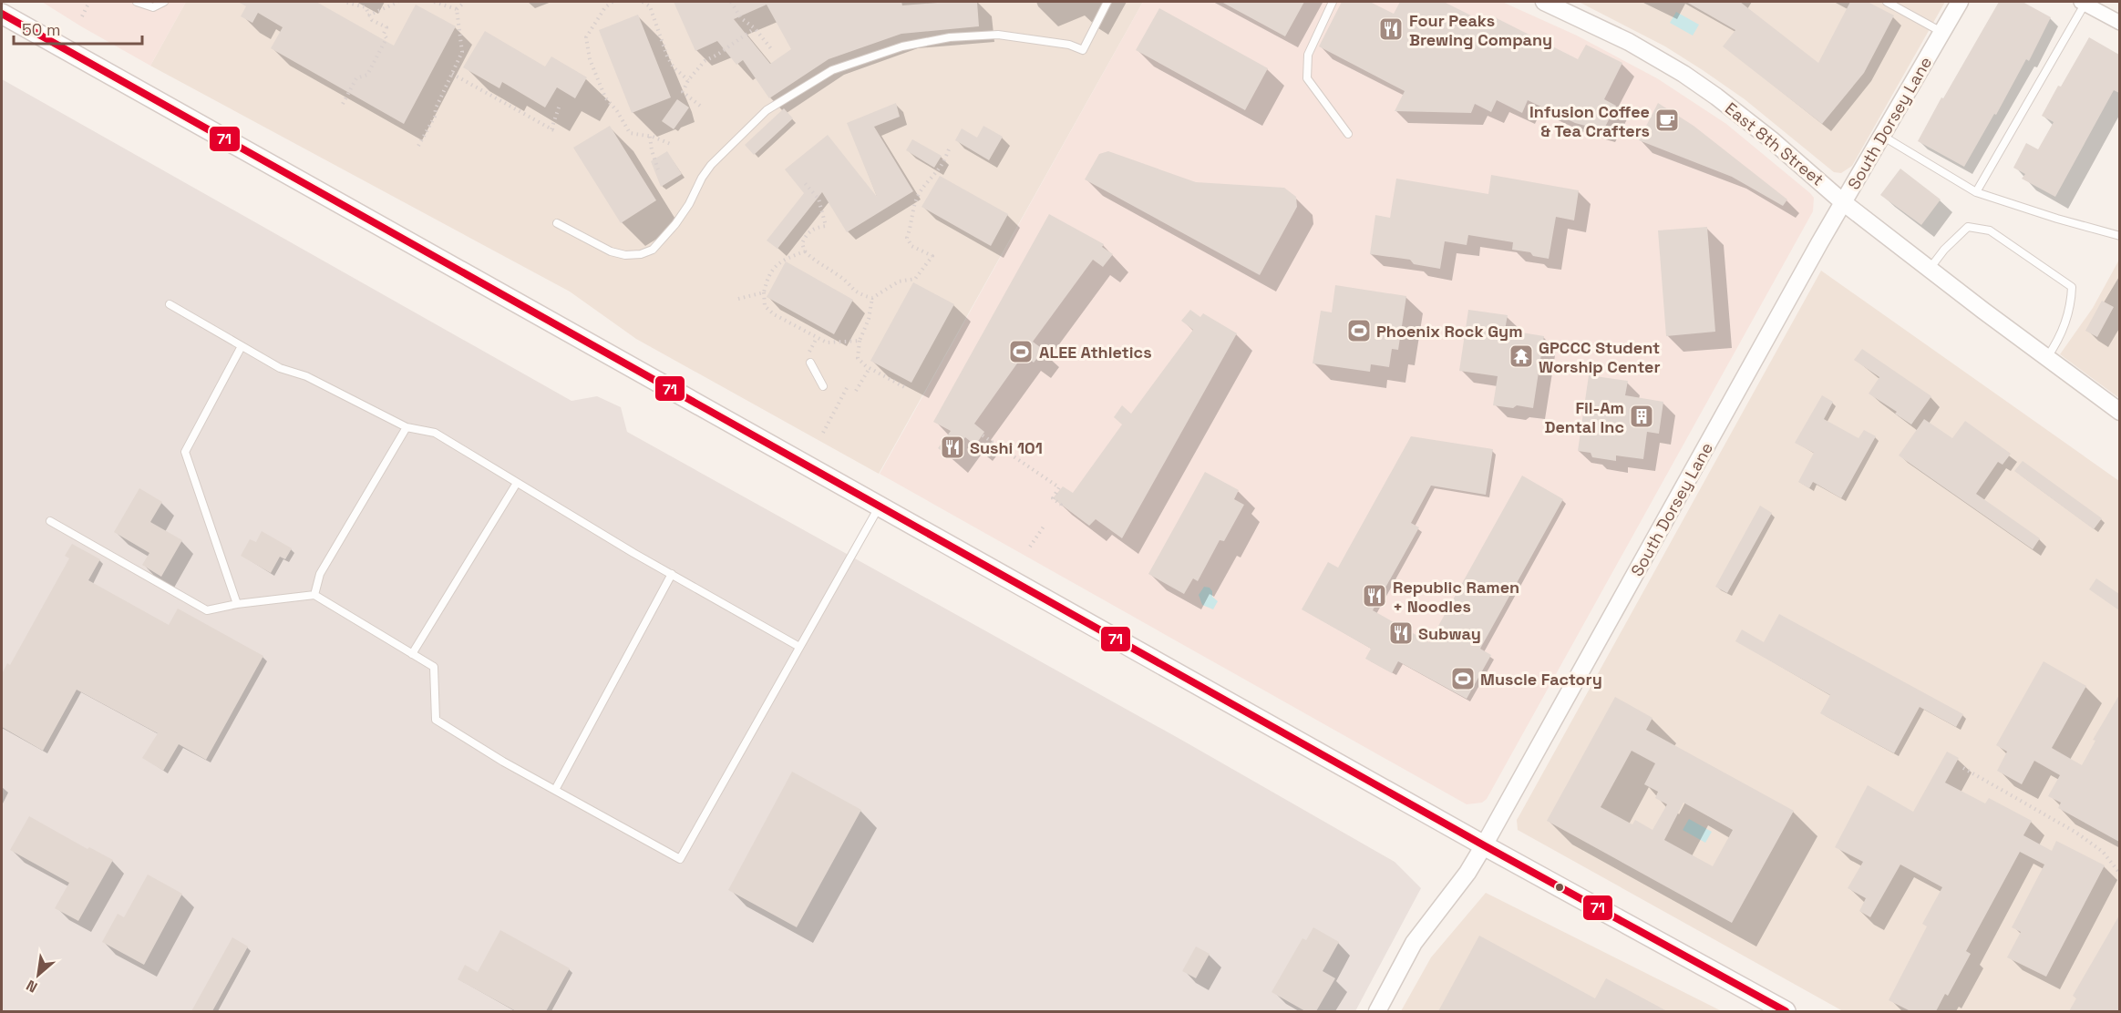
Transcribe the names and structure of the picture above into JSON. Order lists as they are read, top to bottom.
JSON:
{
  "streets": {
    "street": ["South Dorsey Lane", "East 8th Street"]
  },
  "crossings": [
    ["South Dorsey Lane", "East 8th Street"]
  ],
  "places": {
    "restaurant": [
      "Four Peaks Brewing Company",
      "Sushi 101",
      "Republic Ramen + Noodles",
      "Subway"
    ],
    "cafe": ["Infusion Coffee & Tea Crafters"],
    "sports": ["Phoenix Rock Gym", "ALEE Athletics", "Muscle Factory"],
    "temple": ["GPCCC Student Worship Center"],
    "building": ["Fil-Am Dental Inc"]
  },
  "lines": ["transit line 71"],
  "scale_bar": "50 m",
  "north": "bottom left"
}
